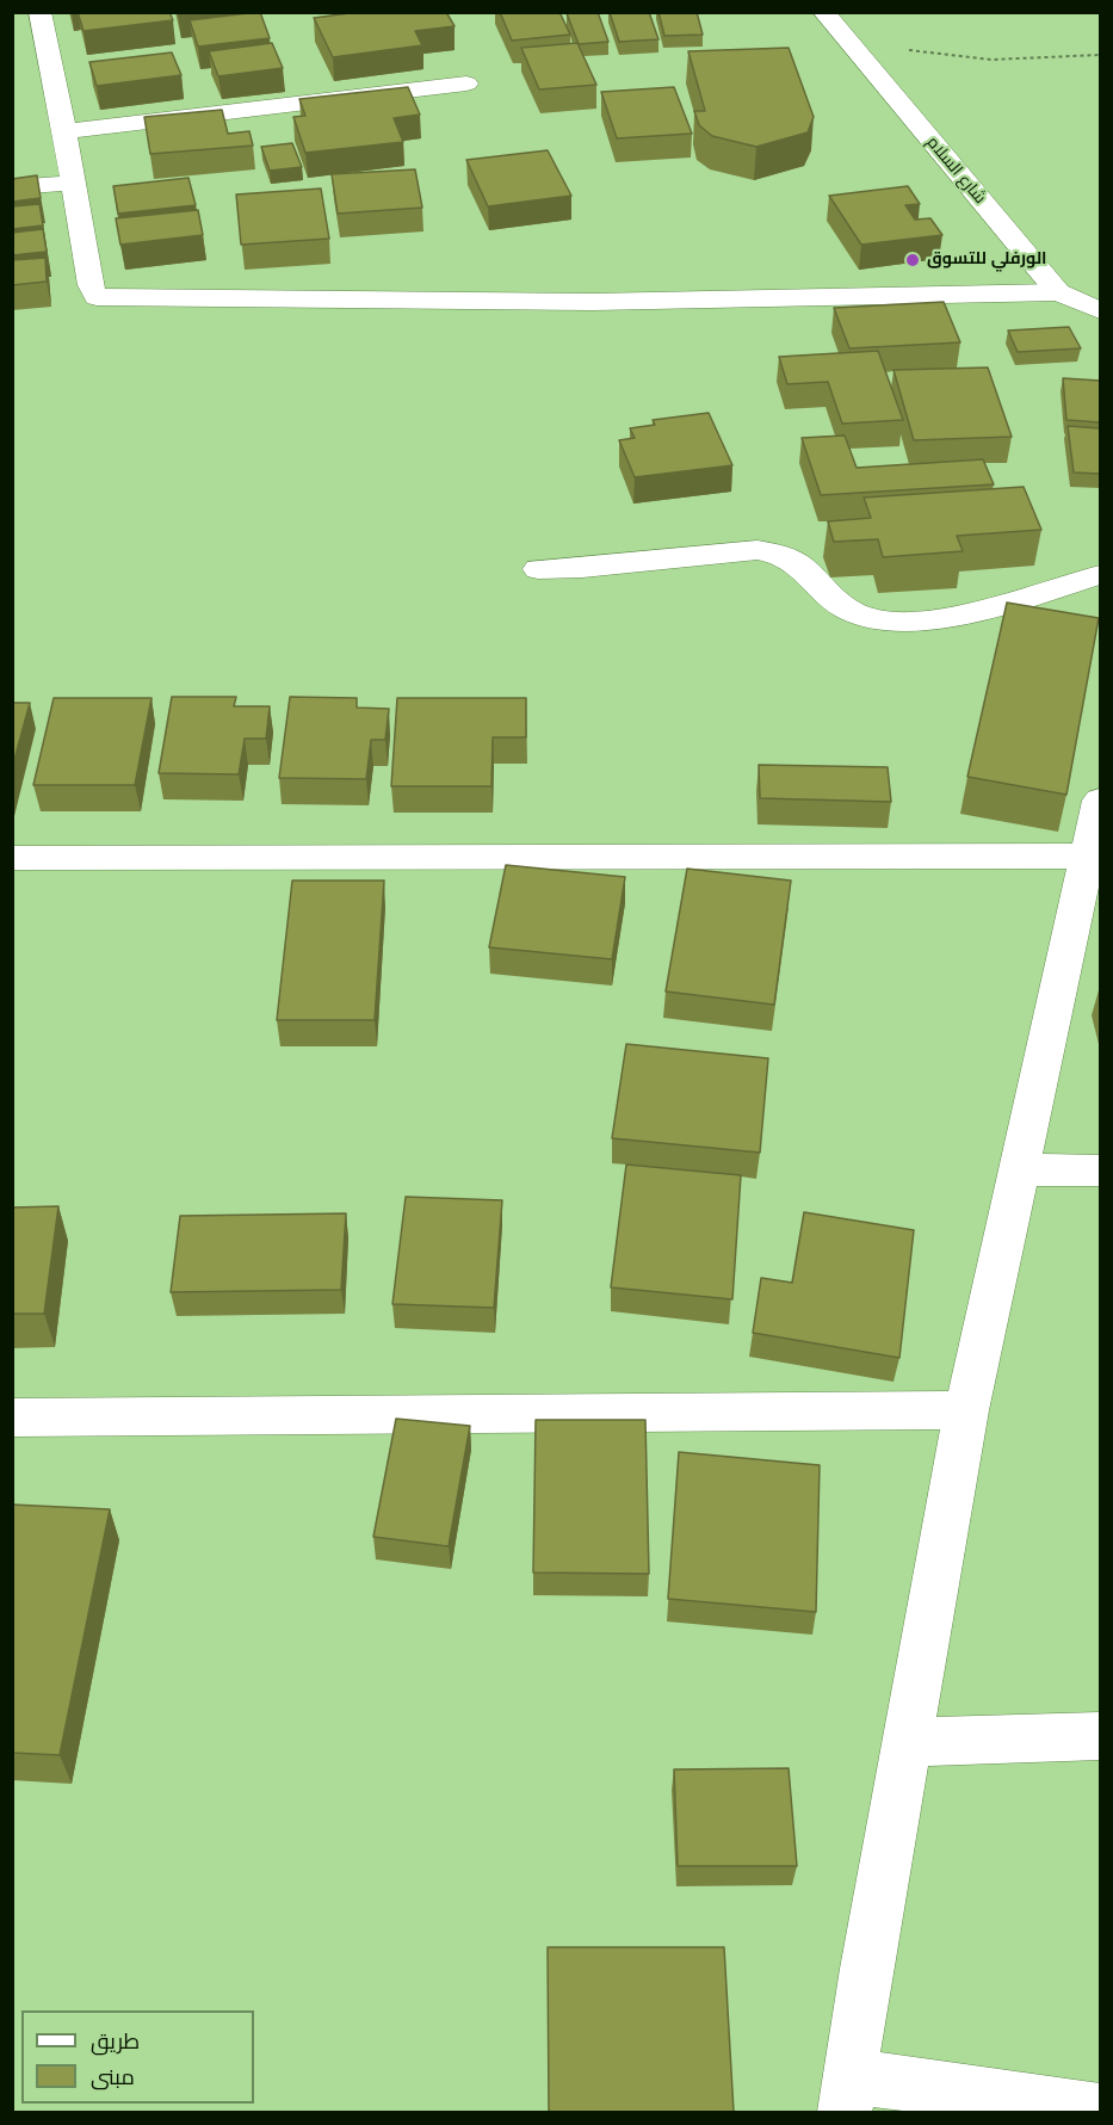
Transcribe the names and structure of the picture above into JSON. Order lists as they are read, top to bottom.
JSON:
{
  "streets": {
    "street": ["شارع السلام"]
  },
  "places": ["الورفلي للتسوق"],
  "legend": ["طريق", "مبنى"]
}
